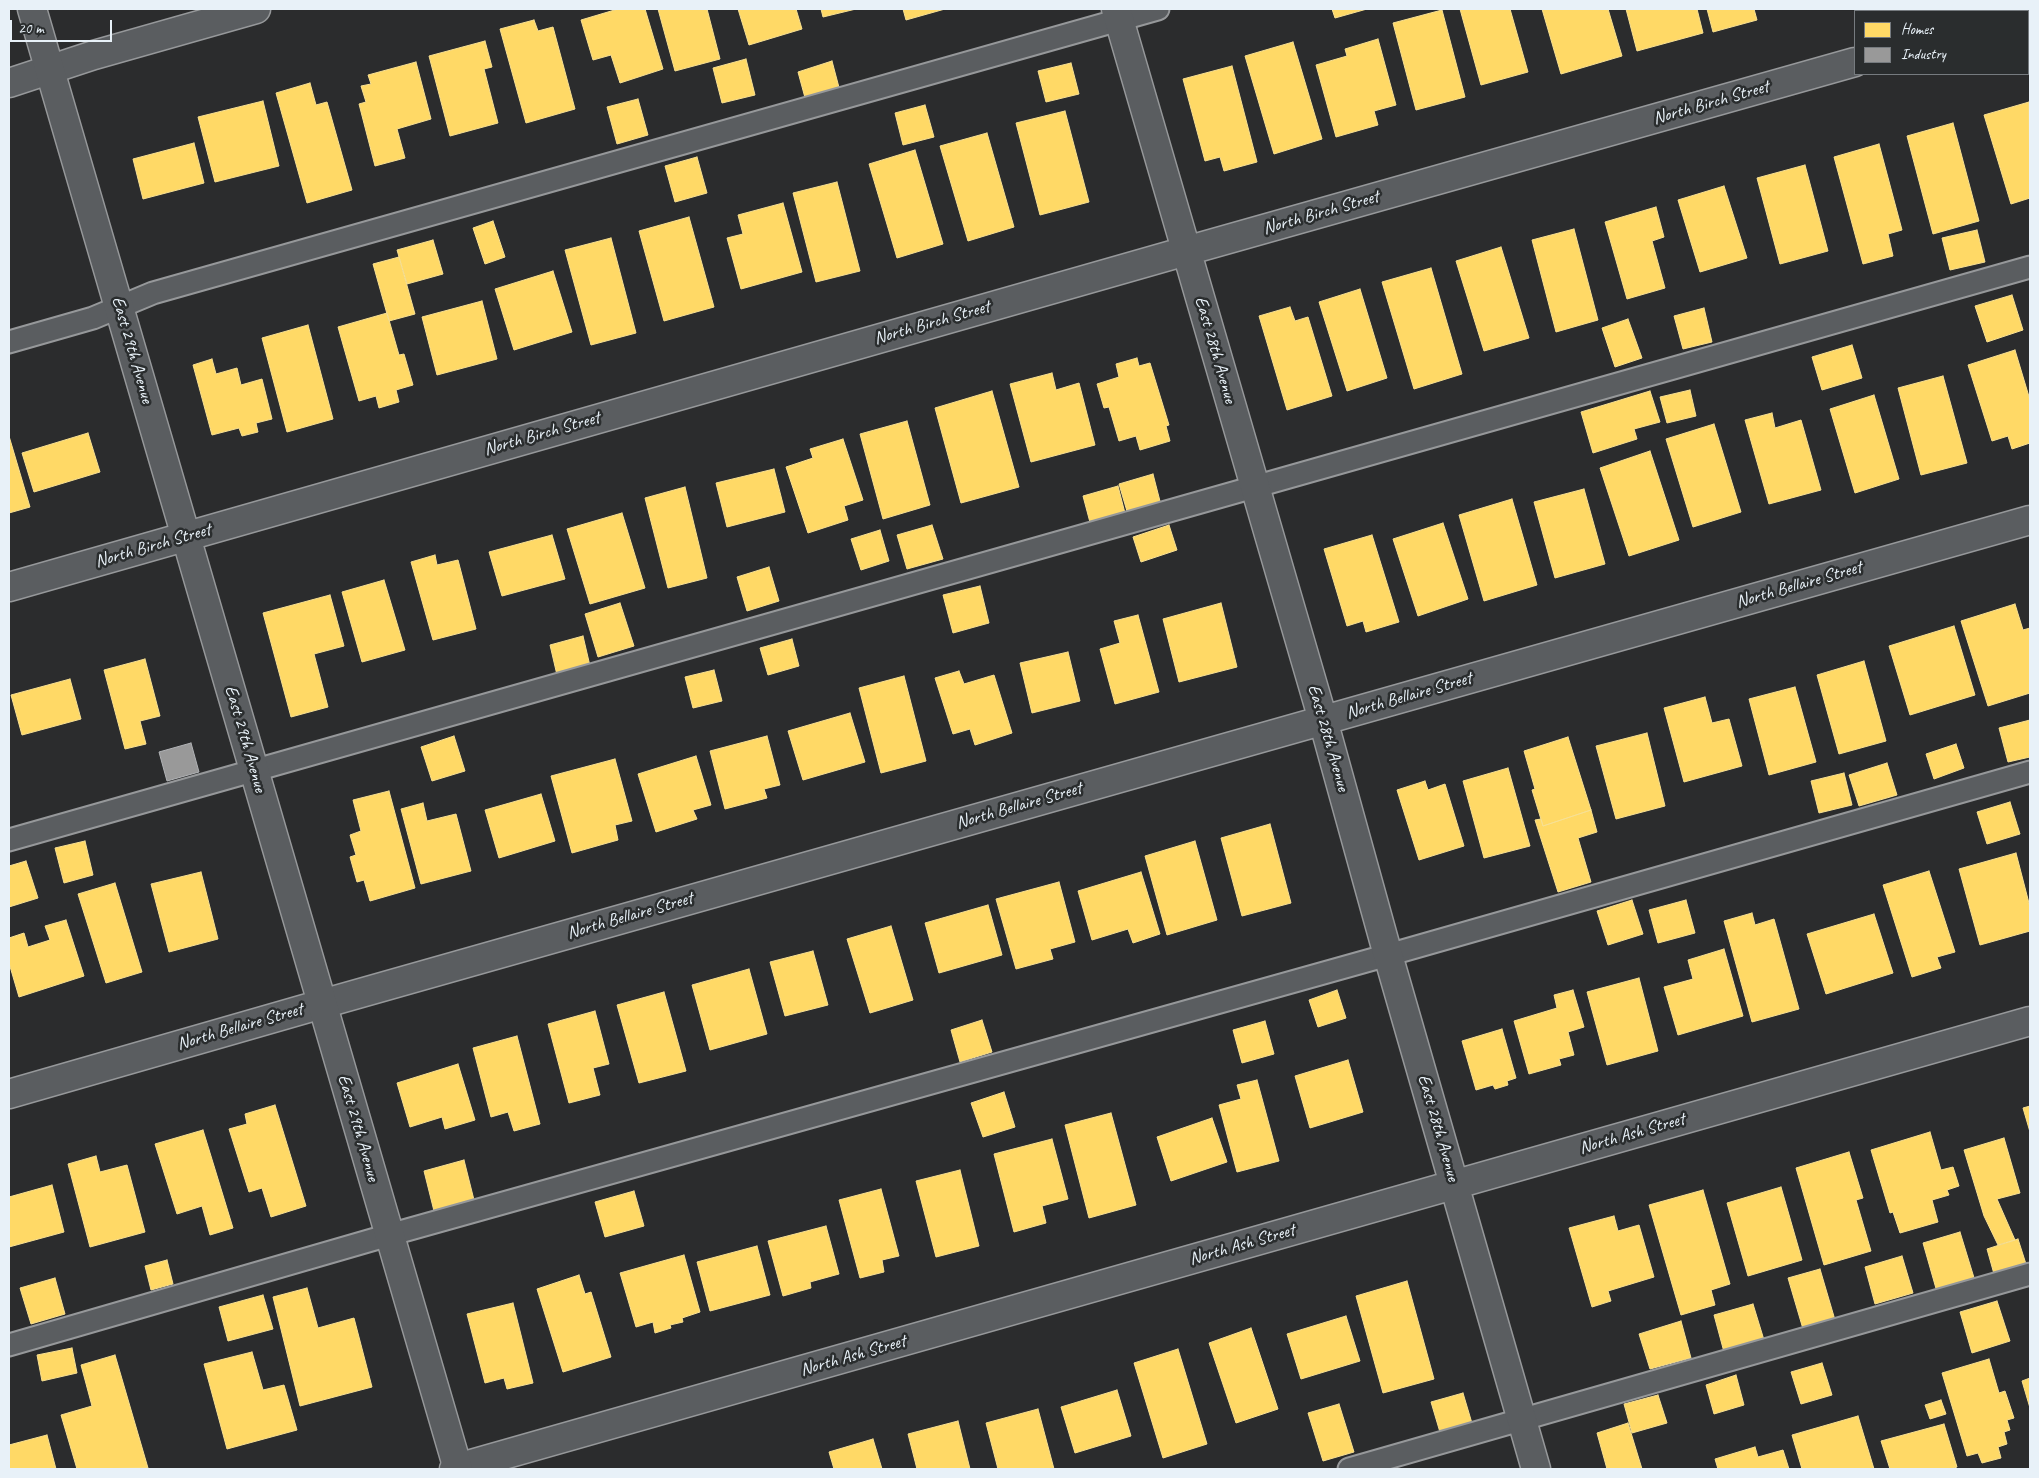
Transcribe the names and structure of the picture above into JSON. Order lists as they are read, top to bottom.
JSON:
{
  "streets": {
    "street": [
      "North Birch Street",
      "East 29th Avenue",
      "East 28th Avenue",
      "North Bellaire Street",
      "North Ash Street"
    ]
  },
  "crossings": [
    ["North Birch Street", "East 29th Avenue"],
    ["North Birch Street", "East 28th Avenue"],
    ["East 29th Avenue", "North Bellaire Street"],
    ["East 29th Avenue", "North Ash Street"],
    ["East 28th Avenue", "North Bellaire Street"],
    ["East 28th Avenue", "North Ash Street"]
  ],
  "legend": ["Homes", "Industry"],
  "scale_bar": "20 m"
}
